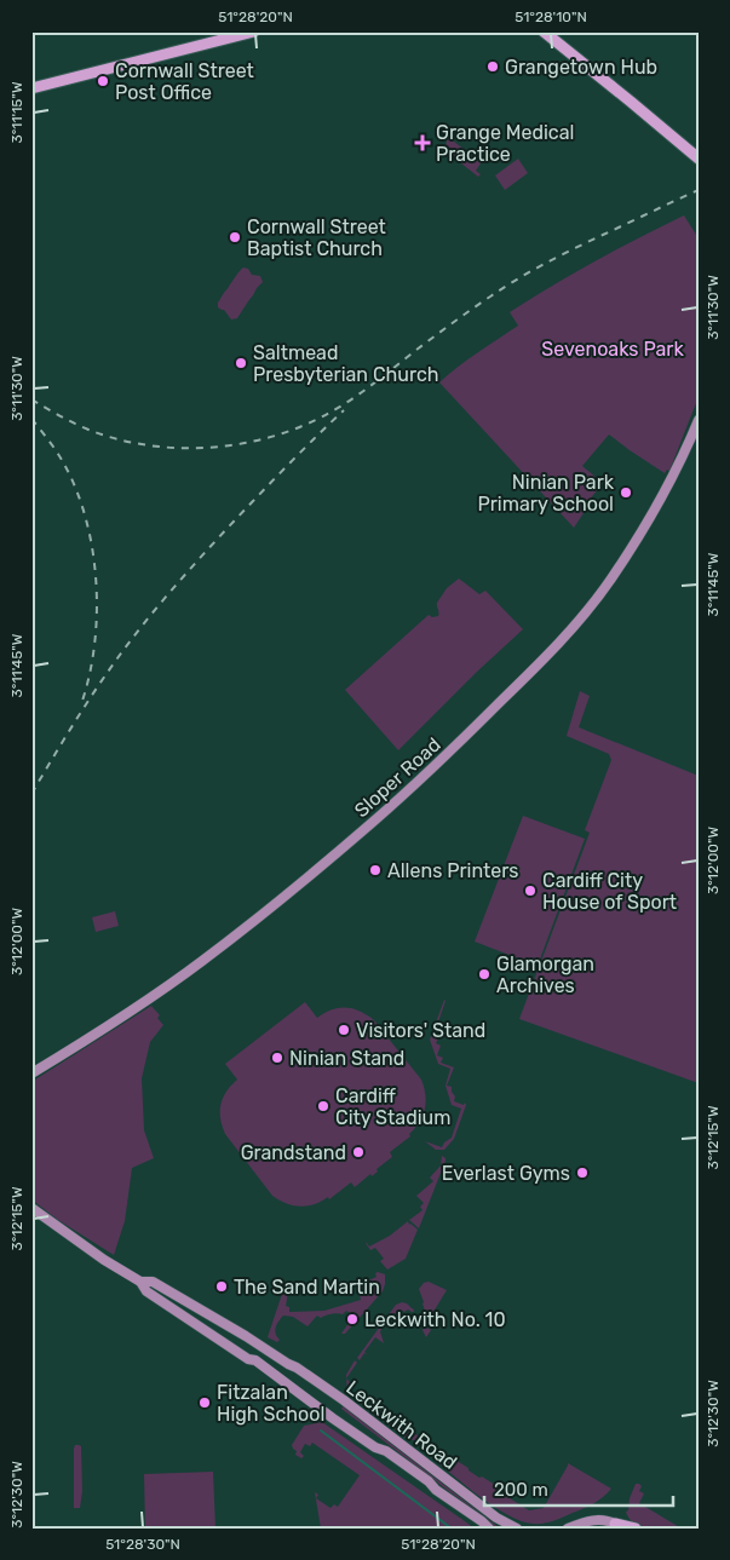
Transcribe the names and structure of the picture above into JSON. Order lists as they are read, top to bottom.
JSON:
{
  "streets": {
    "main road": ["Sloper Road", "Leckwith Road"]
  },
  "parks": ["Sevenoaks Park"],
  "places": {
    "other": [
      "Grangetown Hub",
      "Cornwall Street Post Office",
      "Cornwall Street Baptist Church",
      "Saltmead Presbyterian Church",
      "Ninian Park Primary School",
      "Allens Printers",
      "Cardiff City House of Sport",
      "Glamorgan Archives",
      "Visitors' Stand",
      "Ninian Stand",
      "Cardiff City Stadium",
      "Grandstand",
      "Everlast Gyms",
      "The Sand Martin",
      "Leckwith No. 10",
      "Fitzalan High School"
    ],
    "health": ["Grange Medical Practice"]
  },
  "scale_bar": "200 m",
  "coordinates": [
    "51°28'20\"N",
    "51°28'10\"N",
    "3°11'15\"W",
    "3°11'30\"W",
    "3°11'45\"W",
    "3°12'00\"W",
    "3°12'15\"W",
    "3°12'30\"W",
    "51°28'30\"N"
  ]
}
